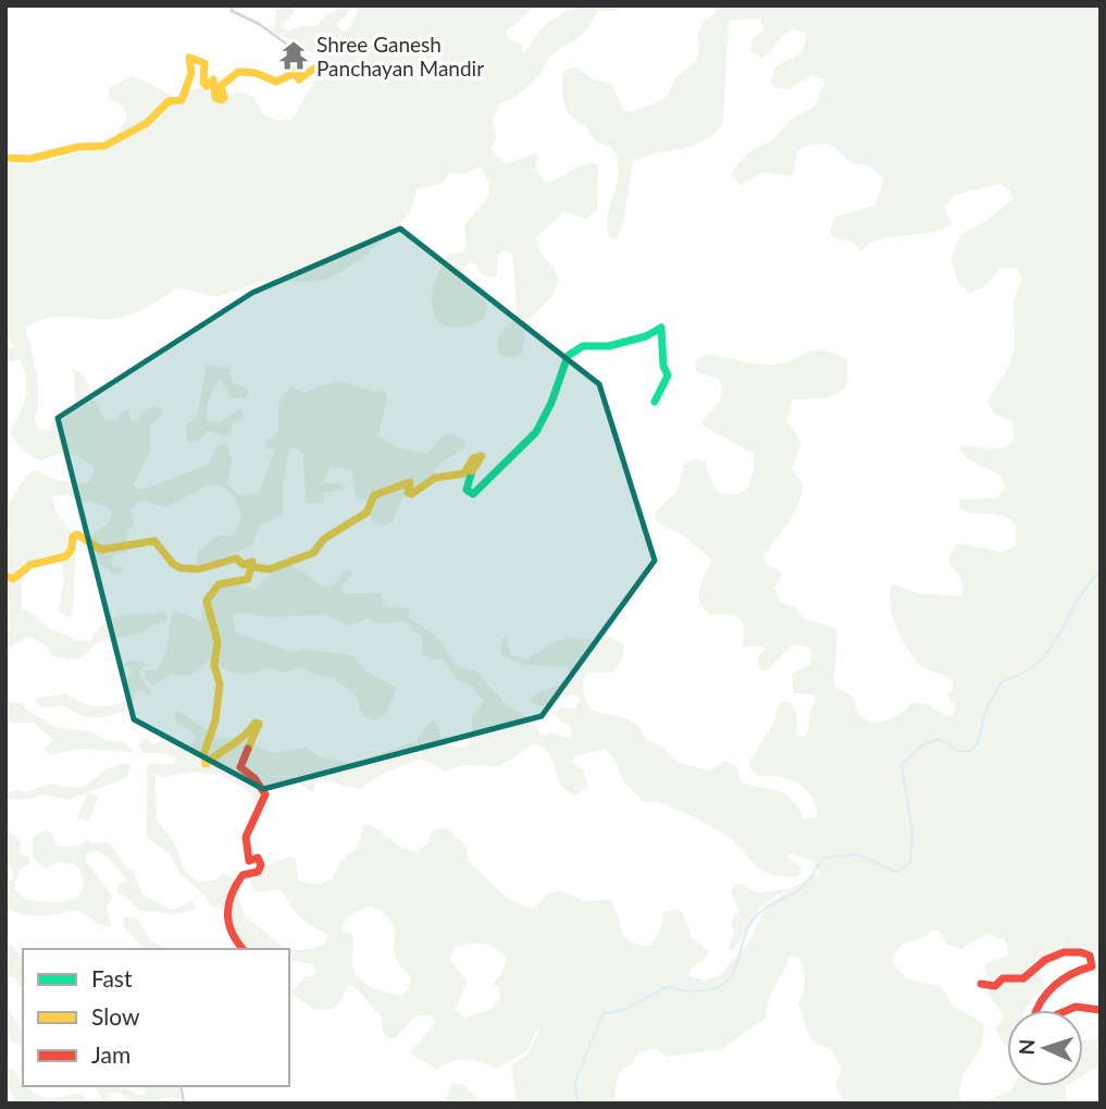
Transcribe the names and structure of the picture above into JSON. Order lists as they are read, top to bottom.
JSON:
{
  "places": {
    "temple": ["Shree Ganesh Panchayan Mandir"]
  },
  "legend": ["Fast", "Slow", "Jam"],
  "north": "left"
}
